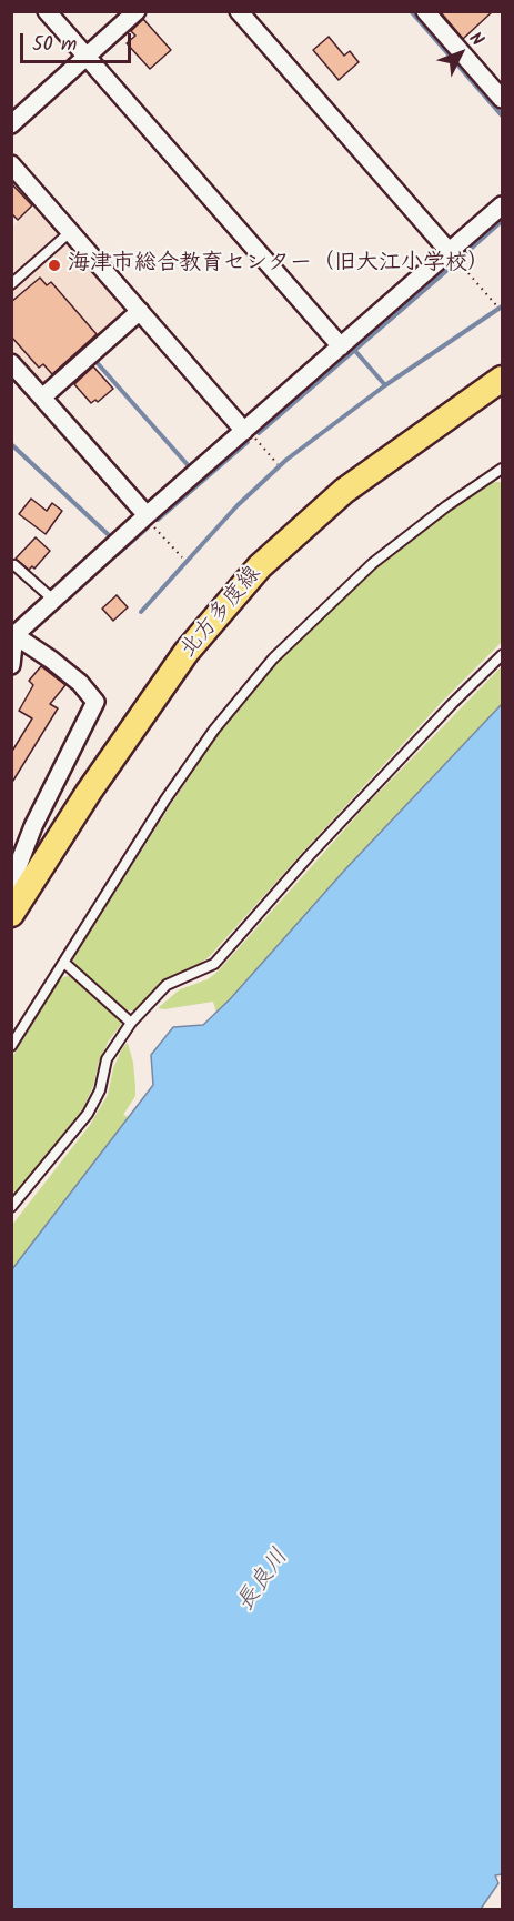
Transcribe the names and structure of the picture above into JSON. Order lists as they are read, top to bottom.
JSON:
{
  "streets": {
    "main road": ["北方多度線"]
  },
  "water": ["長良川"],
  "places": ["海津市総合教育センター（旧大江小学校）"],
  "scale_bar": "50 m",
  "north": "top right"
}
